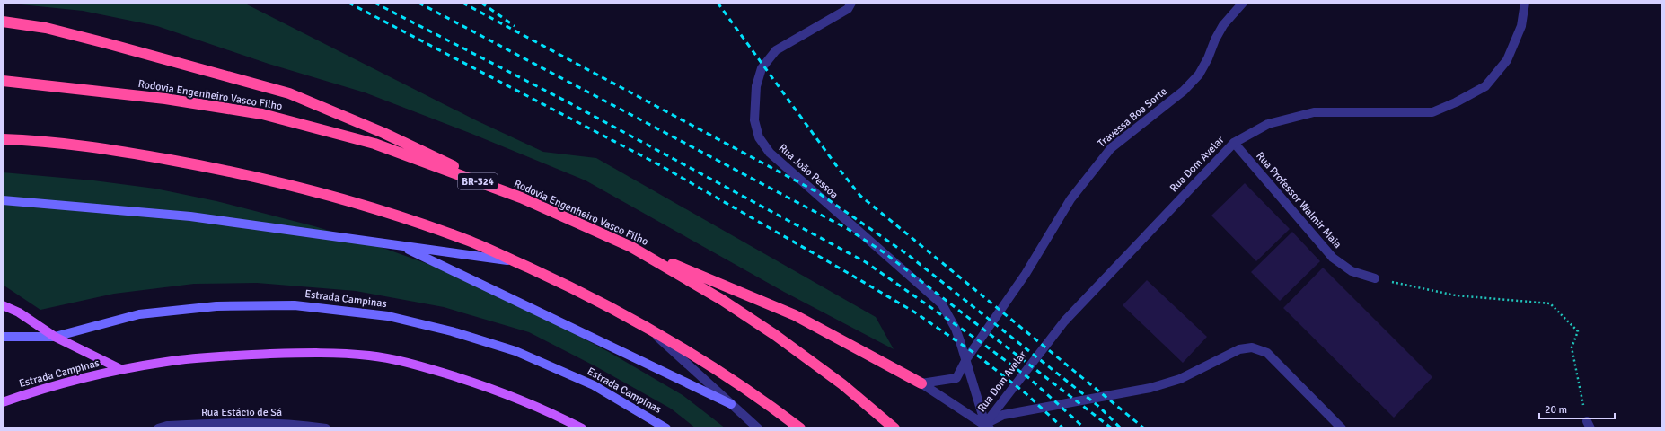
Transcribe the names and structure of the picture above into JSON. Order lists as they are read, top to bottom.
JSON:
{
  "streets": {
    "highway": ["Rodovia Engenheiro Vasco Filho", "BR-324"],
    "main road": ["Estrada Campinas"],
    "street": [
      "Travessa Boa Sorte",
      "Rua Dom Avelar",
      "Rua João Pessoa",
      "Rua Professor Walmir Maia",
      "Rua Estácio de Sá"
    ]
  },
  "crossings": [
    ["Travessa Boa Sorte", "Rua João Pessoa"],
    ["Rua Dom Avelar", "Rua João Pessoa"],
    ["Rua Dom Avelar", "Rua Professor Walmir Maia"]
  ],
  "scale_bar": "20 m"
}
